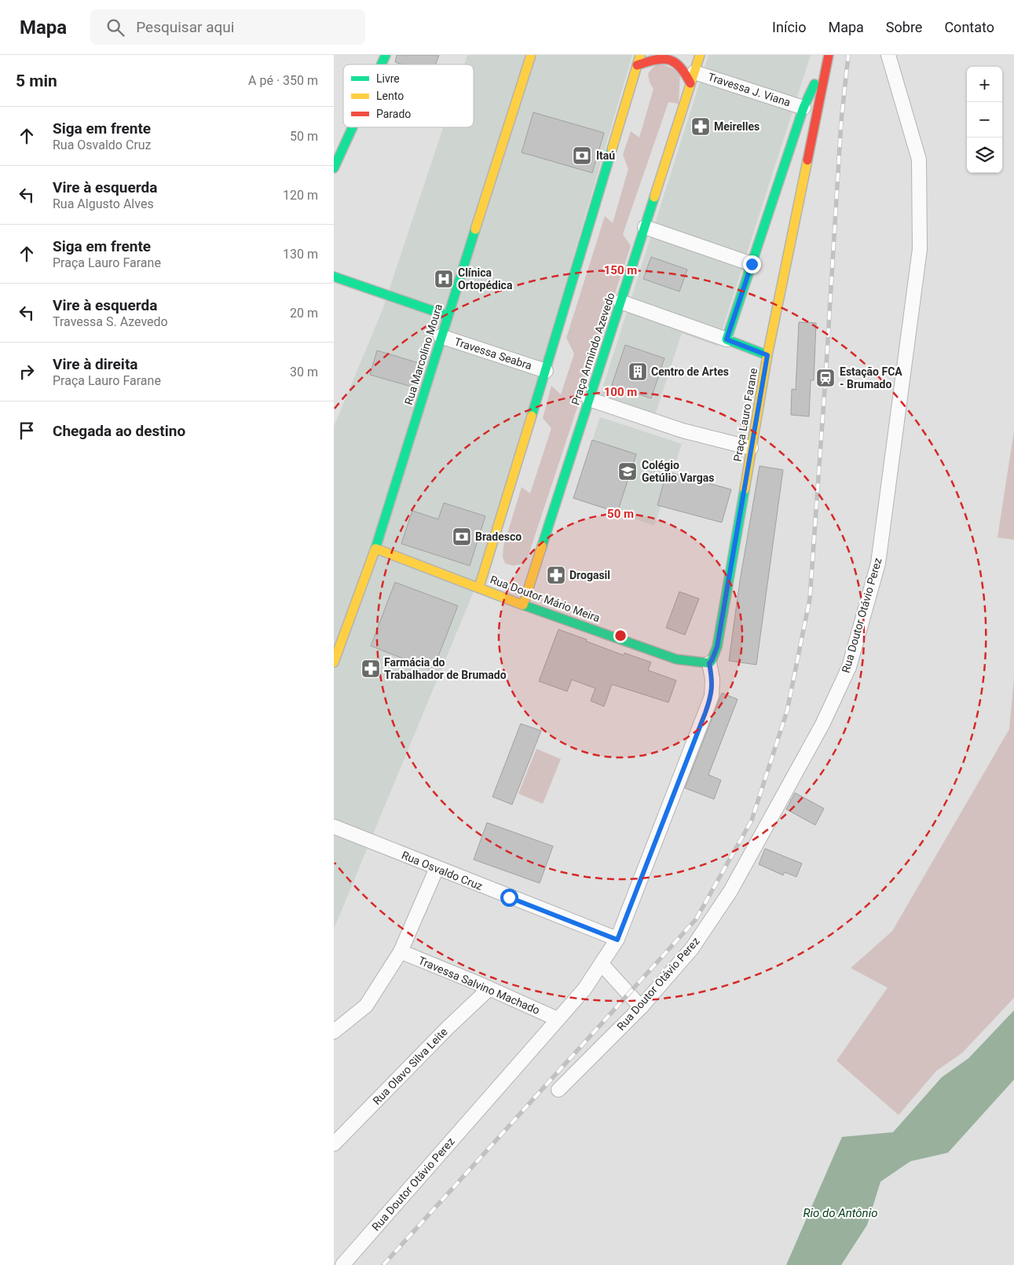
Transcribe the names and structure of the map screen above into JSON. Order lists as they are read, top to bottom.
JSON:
{
  "streets": {
    "main road": [
      "Praça Armindo Azevedo",
      "Rua Marcolino Moura",
      "Praça Lauro Farane",
      "Rua Doutor Mário Meira"
    ],
    "street": [
      "Travessa J. Viana",
      "Travessa Seabra",
      "Rua Doutor Otávio Perez",
      "Rua Osvaldo Cruz",
      "Travessa Salvino Machado",
      "Rua Olavo Silva Leite"
    ]
  },
  "crossings": [
    ["Travessa J. Viana", "Praça Armindo Azevedo"],
    ["Travessa J. Viana", "Praça Lauro Farane"],
    ["Praça Armindo Azevedo", "Rua Doutor Mário Meira"],
    ["Travessa Seabra", "Rua Marcolino Moura"],
    ["Rua Marcolino Moura", "Rua Doutor Mário Meira"],
    ["Praça Lauro Farane", "Rua Doutor Mário Meira"],
    ["Praça Lauro Farane", "Rua Doutor Otávio Perez"],
    ["Rua Doutor Mário Meira", "Rua Doutor Otávio Perez"],
    ["Rua Doutor Otávio Perez", "Rua Osvaldo Cruz"],
    ["Rua Doutor Otávio Perez", "Travessa Salvino Machado"],
    ["Travessa Salvino Machado", "Rua Olavo Silva Leite"]
  ],
  "water": ["Rio do Antônio"],
  "places": {
    "pharmacy": ["Meirelles", "Drogasil", "Farmácia do Trabalhador de Brumado"],
    "bank": ["Itaú", "Bradesco"],
    "hospital": ["Clínica Ortopédica"],
    "building": ["Centro de Artes"],
    "station": ["Estação FCA - Brumado"],
    "school or university": ["Colégio Getúlio Vargas"]
  },
  "legend": ["Livre", "Lento", "Parado"],
  "page": {
    "header": "Mapa",
    "search": "Pesquisar aqui",
    "nav": [
      "Início",
      "Mapa",
      "Sobre",
      "Contato"
    ],
    "heading": ["5 min", "A pé · 350 m"],
    "map_buttons": ["+", "−"],
    "list": [
      ["Siga em frente", "Rua Osvaldo Cruz", "50 m"],
      ["Vire à esquerda", "Rua Algusto Alves", "120 m"],
      ["Siga em frente", "Praça Lauro Farane", "130 m"],
      ["Vire à esquerda", "Travessa S. Azevedo", "20 m"],
      ["Vire à direita", "Praça Lauro Farane", "30 m"],
      "Chegada ao destino"
    ]
  },
  "rings": ["150 m", "100 m", "50 m"]
}
